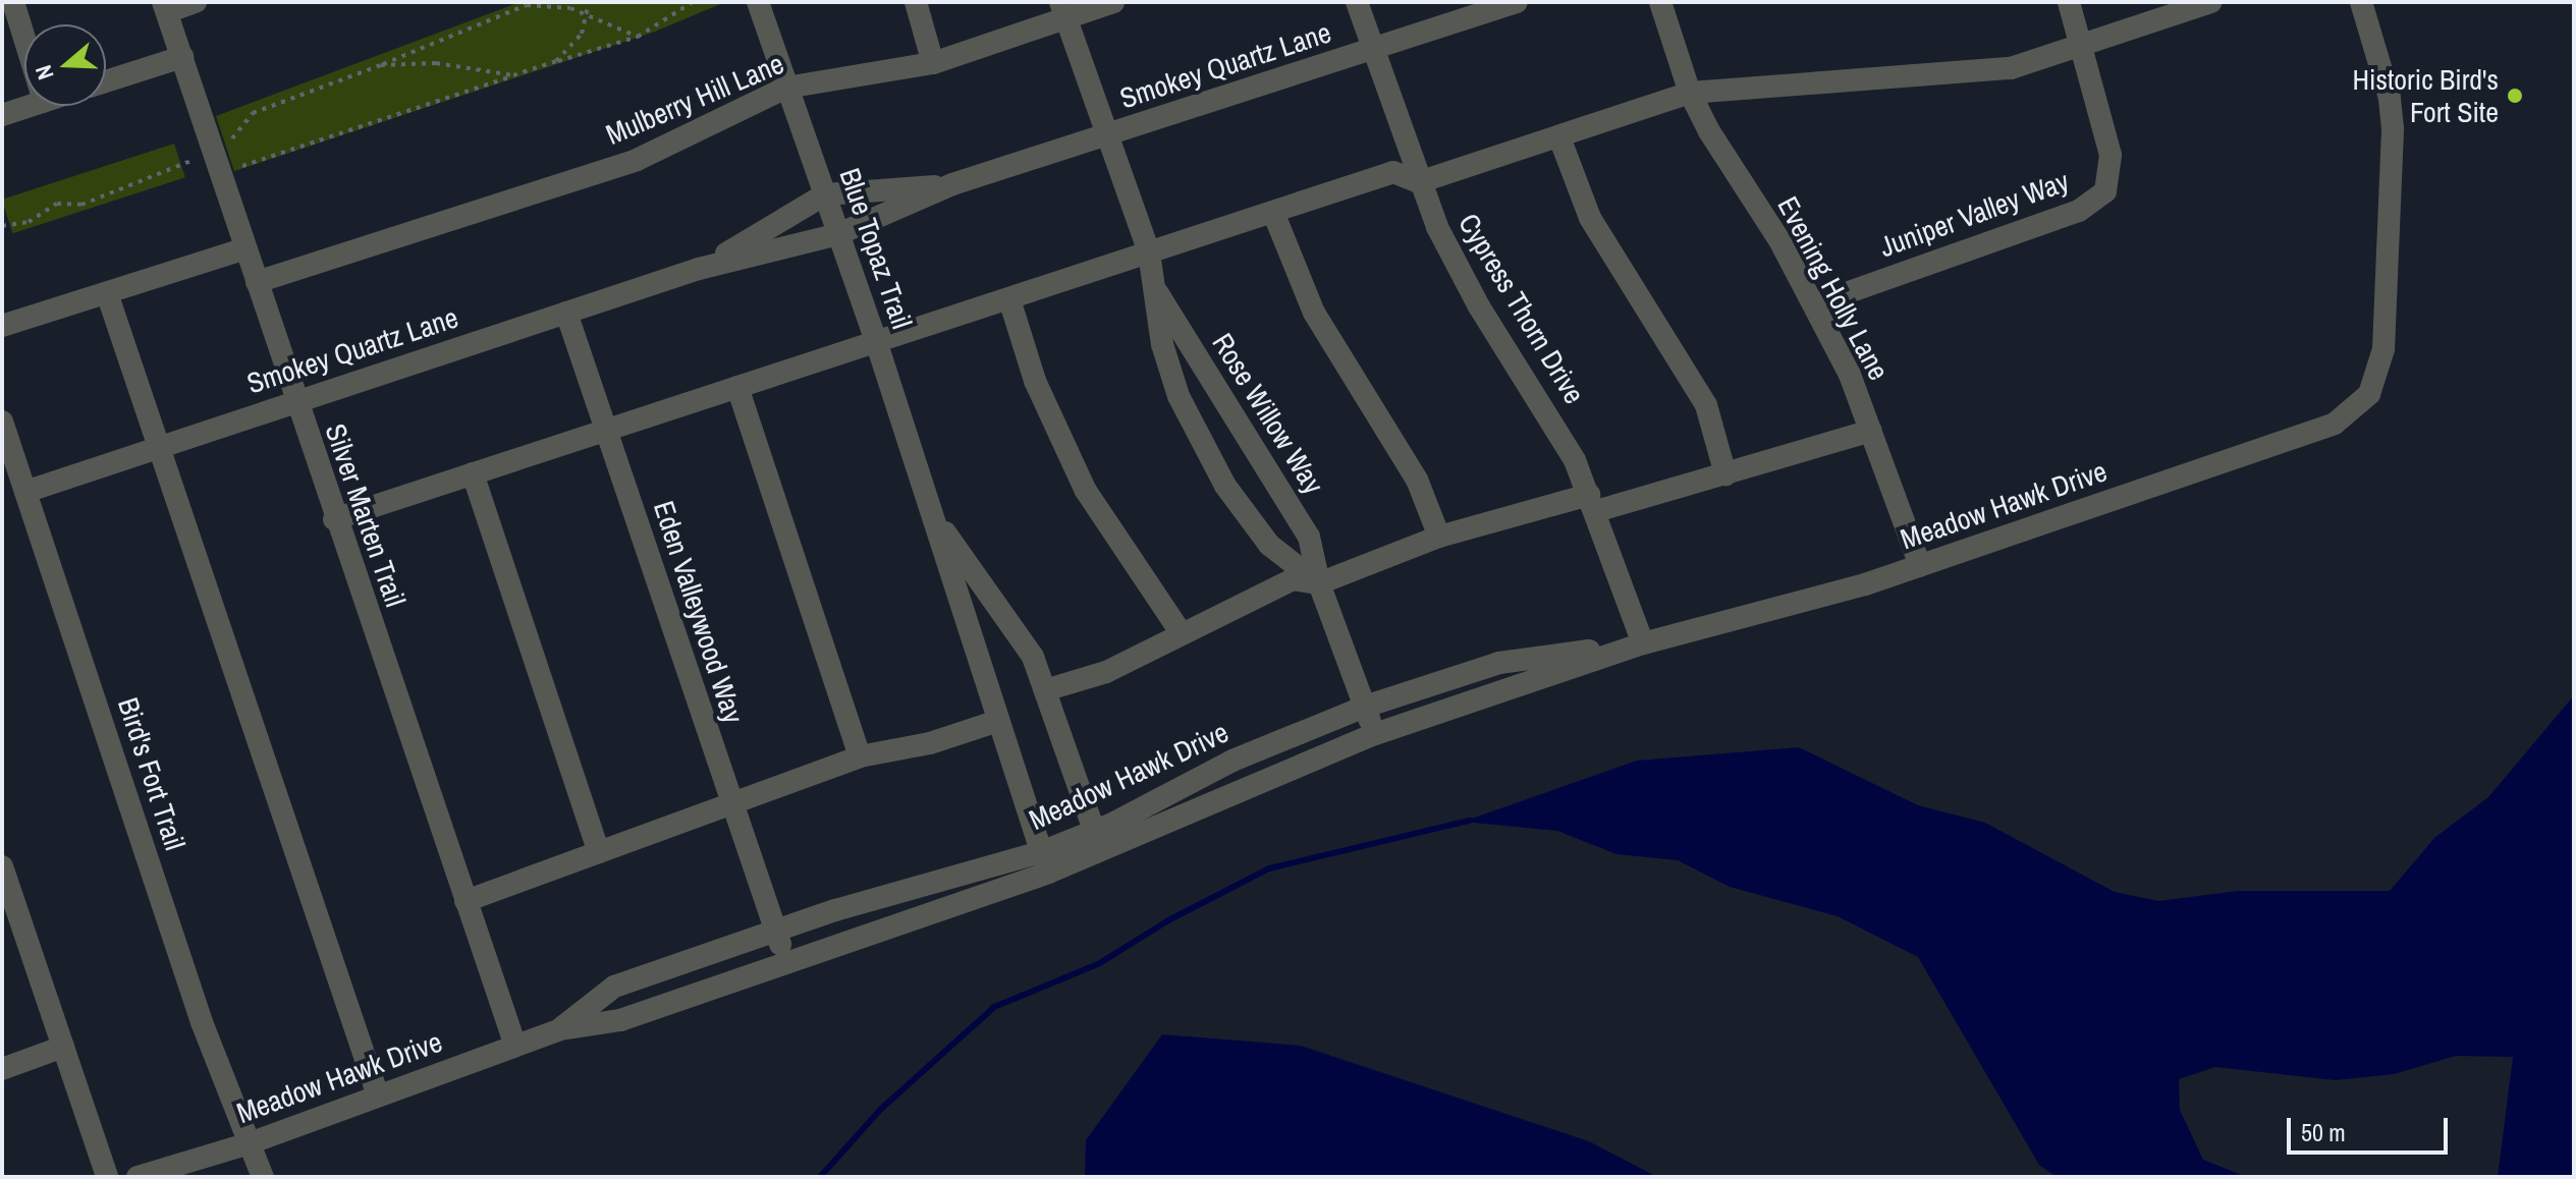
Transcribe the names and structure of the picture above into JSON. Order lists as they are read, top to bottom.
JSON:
{
  "streets": {
    "street": [
      "Smokey Quartz Lane",
      "Mulberry Hill Lane",
      "Juniper Valley Way",
      "Blue Topaz Trail",
      "Evening Holly Lane",
      "Cypress Thorn Drive",
      "Rose Willow Way",
      "Meadow Hawk Drive",
      "Silver Marten Trail",
      "Eden Valleywood Way",
      "Bird's Fort Trail"
    ]
  },
  "crossings": [
    ["Smokey Quartz Lane", "Blue Topaz Trail"],
    ["Smokey Quartz Lane", "Cypress Thorn Drive"],
    ["Smokey Quartz Lane", "Rose Willow Way"],
    ["Smokey Quartz Lane", "Silver Marten Trail"],
    ["Smokey Quartz Lane", "Eden Valleywood Way"],
    ["Smokey Quartz Lane", "Bird's Fort Trail"],
    ["Mulberry Hill Lane", "Blue Topaz Trail"],
    ["Mulberry Hill Lane", "Rose Willow Way"],
    ["Mulberry Hill Lane", "Silver Marten Trail"],
    ["Juniper Valley Way", "Evening Holly Lane"],
    ["Blue Topaz Trail", "Meadow Hawk Drive"],
    ["Evening Holly Lane", "Meadow Hawk Drive"],
    ["Cypress Thorn Drive", "Meadow Hawk Drive"],
    ["Rose Willow Way", "Meadow Hawk Drive"],
    ["Meadow Hawk Drive", "Silver Marten Trail"],
    ["Meadow Hawk Drive", "Eden Valleywood Way"],
    ["Meadow Hawk Drive", "Bird's Fort Trail"]
  ],
  "places": ["Historic Bird's Fort Site"],
  "scale_bar": "50 m",
  "north": "left"
}
